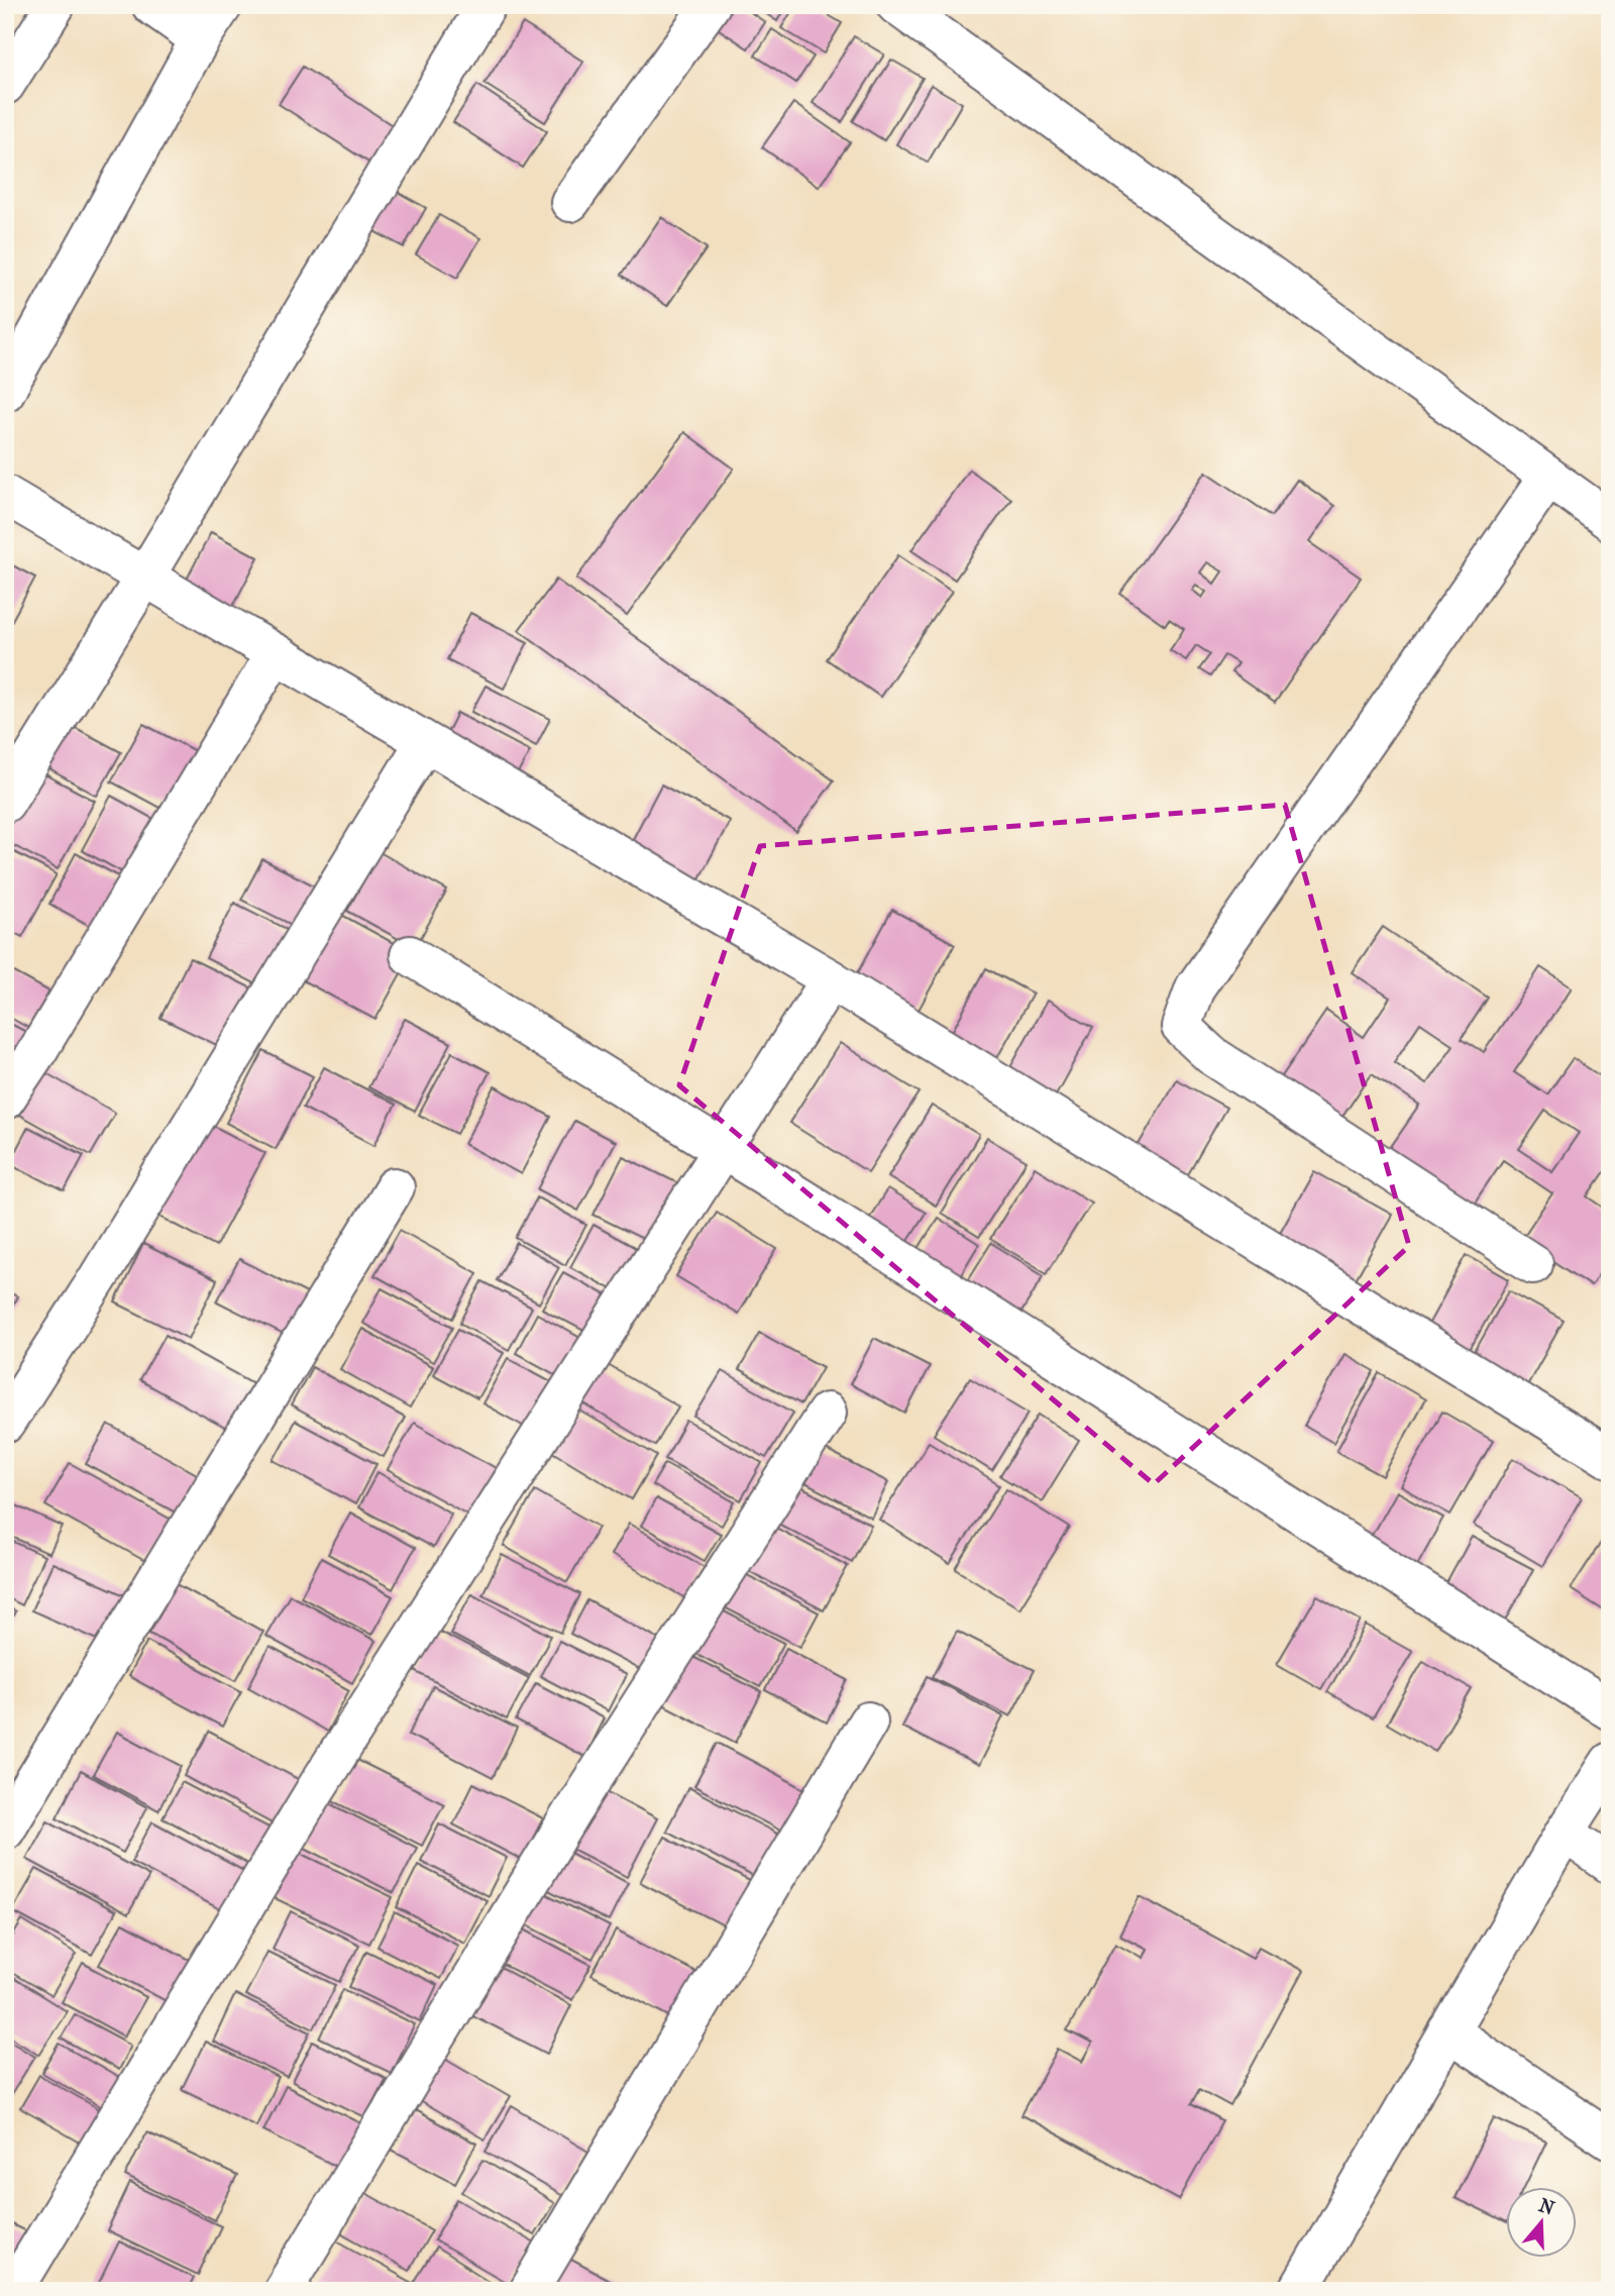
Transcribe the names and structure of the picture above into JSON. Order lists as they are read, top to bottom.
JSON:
{
  "north": "top"
}
